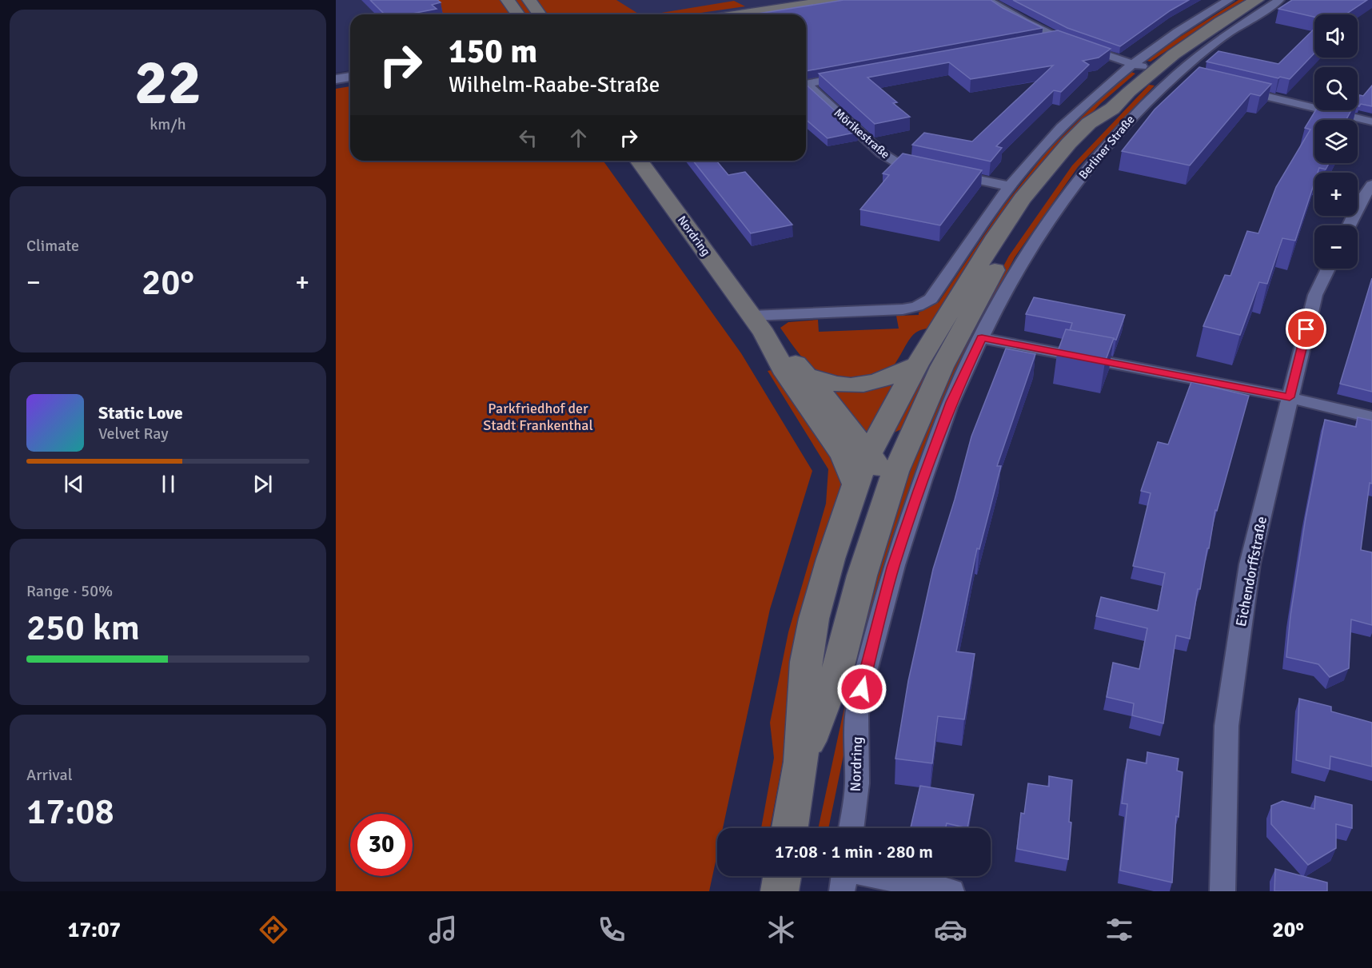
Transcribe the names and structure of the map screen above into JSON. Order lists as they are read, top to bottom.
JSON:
{
  "streets": {
    "main road": ["Berliner Straße", "Nordring"],
    "street": ["Mörikestraße", "Eichendorffstraße"]
  },
  "crossings": [
    ["Berliner Straße", "Nordring"]
  ],
  "parks": ["Parkfriedhof der Stadt Frankenthal"],
  "page": {
    "tile": [
      ["22", "km/h"],
      "Climate",
      ["Range · 50%", "250 km"],
      ["Arrival", "17:08"]
    ],
    "map_buttons": ["+", "−"],
    "turn": ["150 m", "Wilhelm-Raabe-Straße"],
    "heat": ["−", "20°", "+"],
    "song": ["Static Love", "Velvet Ray"],
    "limit": "30",
    "trip": "17:08 · 1 min · 280 m",
    "tabs": ["17:07", "20°"]
  }
}
